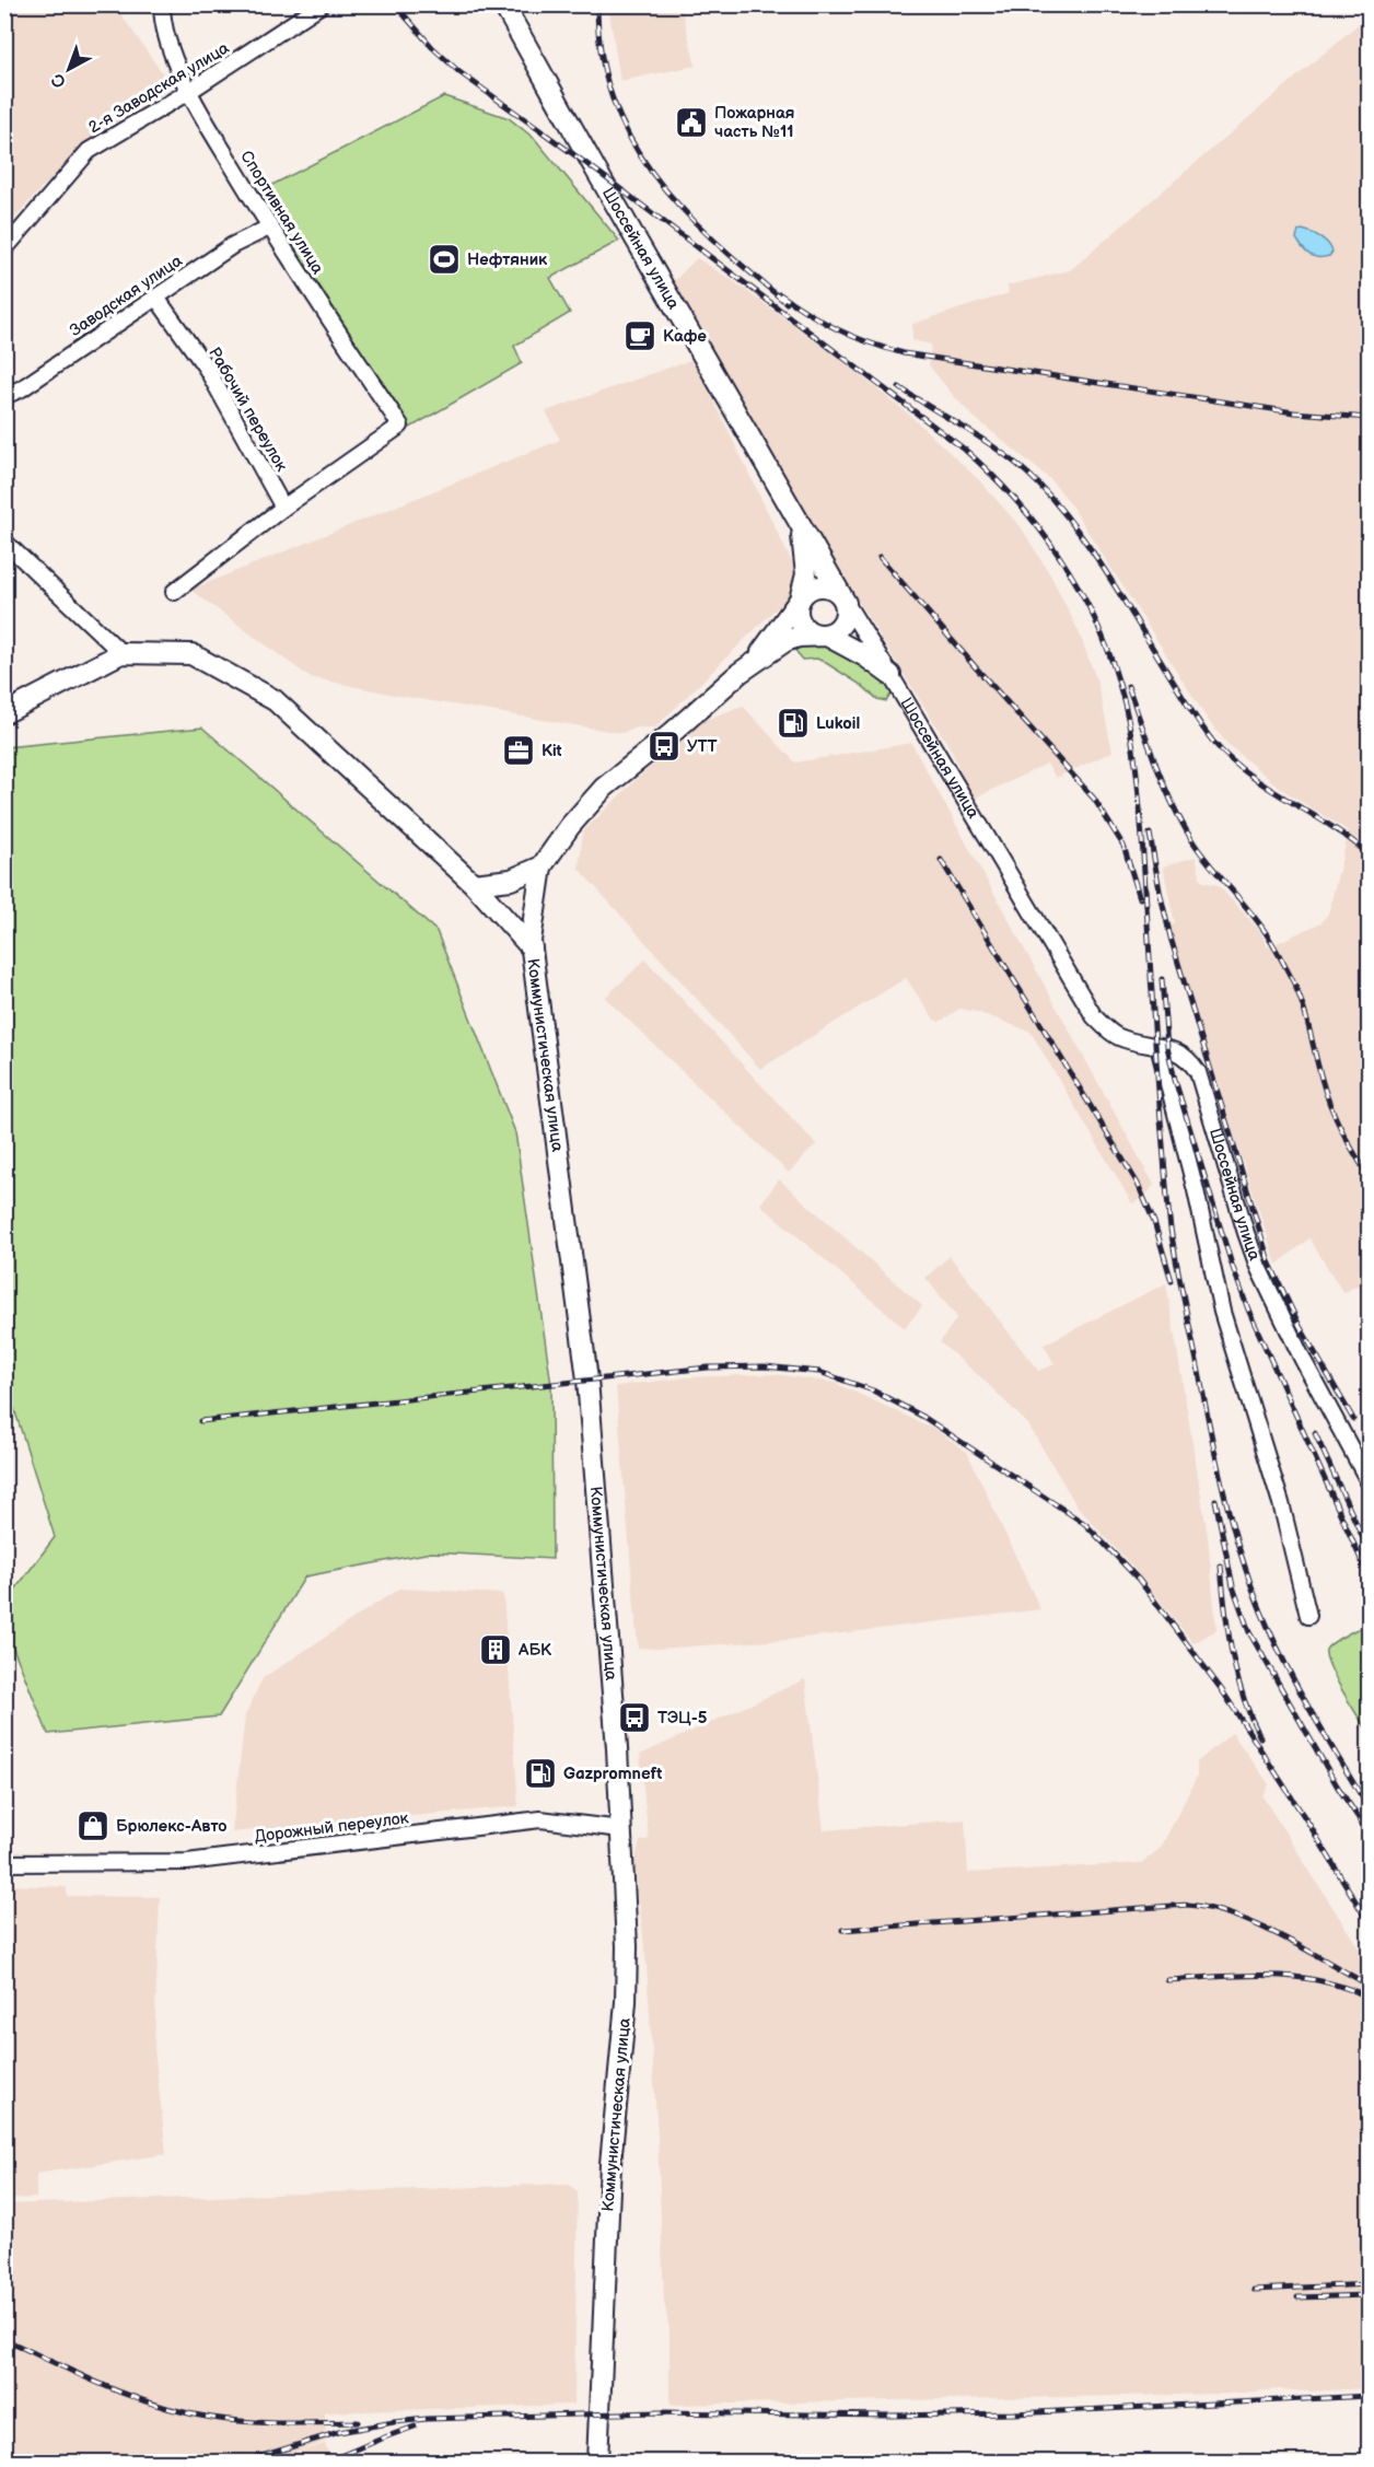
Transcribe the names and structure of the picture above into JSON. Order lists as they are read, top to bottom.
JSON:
{
  "streets": {
    "main road": ["Шоссейная улица", "Коммунистическая улица"],
    "street": [
      "2-я Заводская улица",
      "Спортивная улица",
      "Заводская улица",
      "Рабочий переулок",
      "Дорожный переулок"
    ]
  },
  "crossings": [
    ["2-я Заводская улица", "Спортивная улица"],
    ["Спортивная улица", "Заводская улица"],
    ["Спортивная улица", "Рабочий переулок"],
    ["Заводская улица", "Рабочий переулок"],
    ["Коммунистическая улица", "Дорожный переулок"]
  ],
  "places": {
    "public building": ["Пожарная часть №11"],
    "sports": ["Нефтяник"],
    "cafe": ["Кафе"],
    "fuel station": ["Lukoil", "Gazpromneft"],
    "bus stop": ["УТТ", "ТЭЦ-5"],
    "office": ["Kit"],
    "building": ["АБК"],
    "shop": ["Брюлекс-Авто"]
  },
  "north": "bottom left"
}
